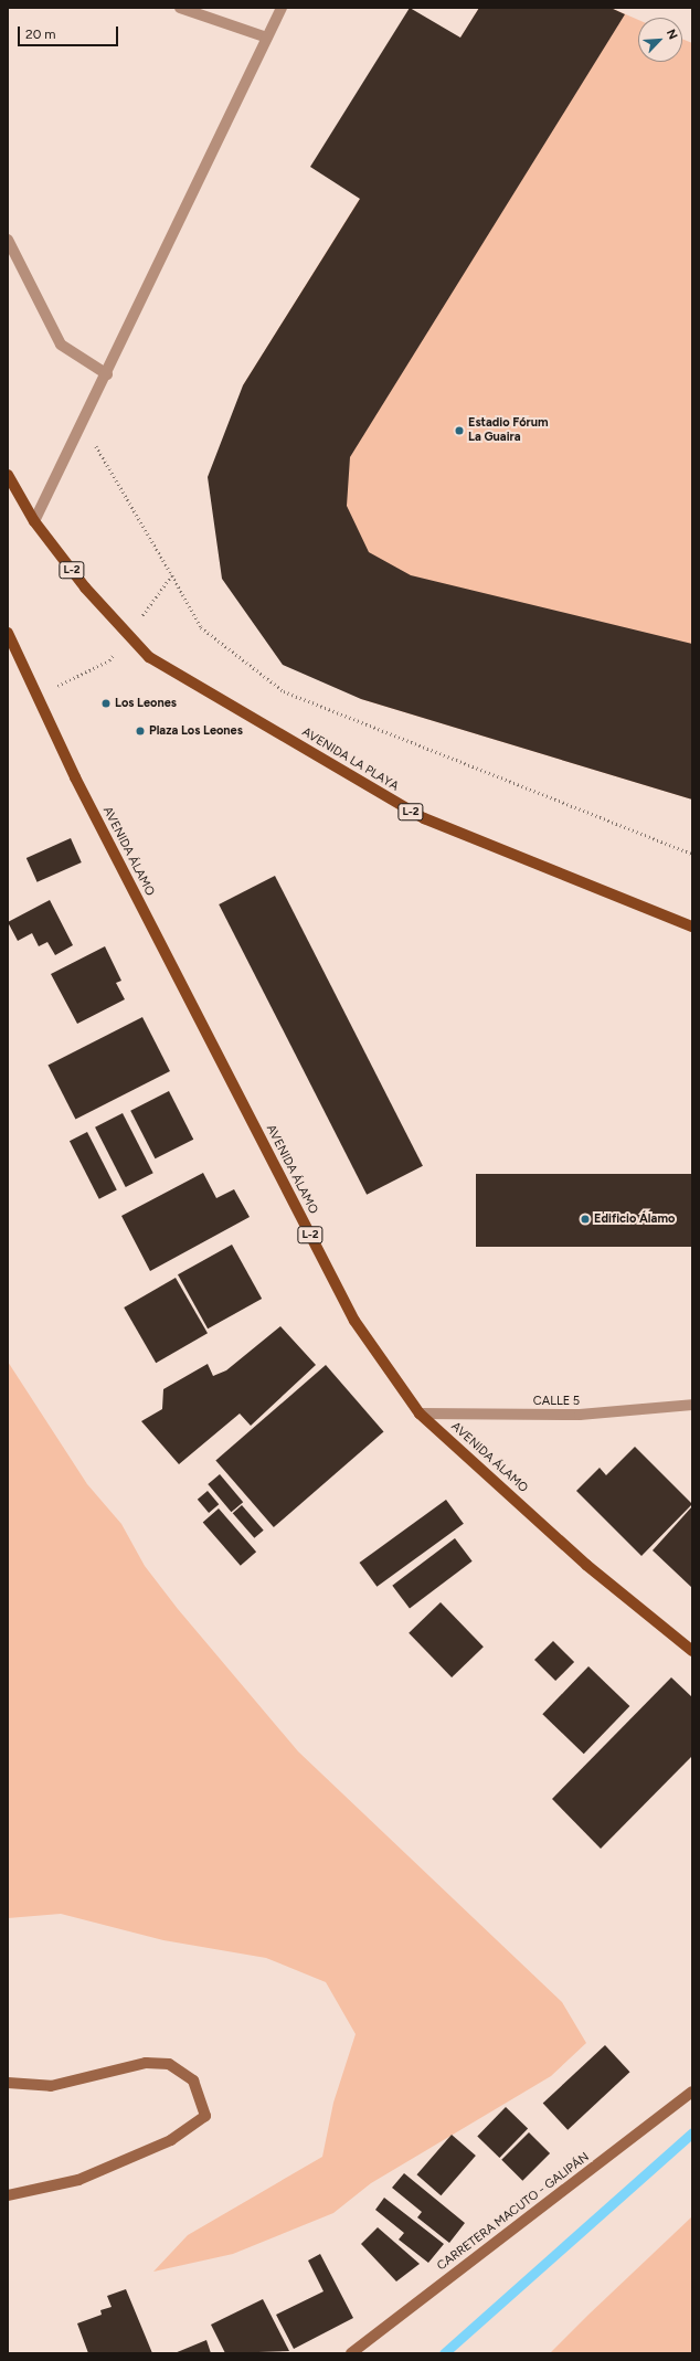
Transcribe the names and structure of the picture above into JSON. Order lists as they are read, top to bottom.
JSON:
{
  "streets": {
    "main road": [
      "L-2",
      "AVENIDA LA PLAYA",
      "AVENIDA ÁLAMO",
      "CARRETERA MACUTO - GALIPÁN"
    ],
    "street": ["CALLE 5"]
  },
  "crossings": [
    ["L-2", "AVENIDA LA PLAYA"],
    ["AVENIDA ÁLAMO", "CALLE 5"]
  ],
  "places": [
    "Estadio Fórum La Guaira",
    "Los Leones",
    "Plaza Los Leones",
    "Edificio Álamo"
  ],
  "scale_bar": "20 m",
  "north": "top right"
}
